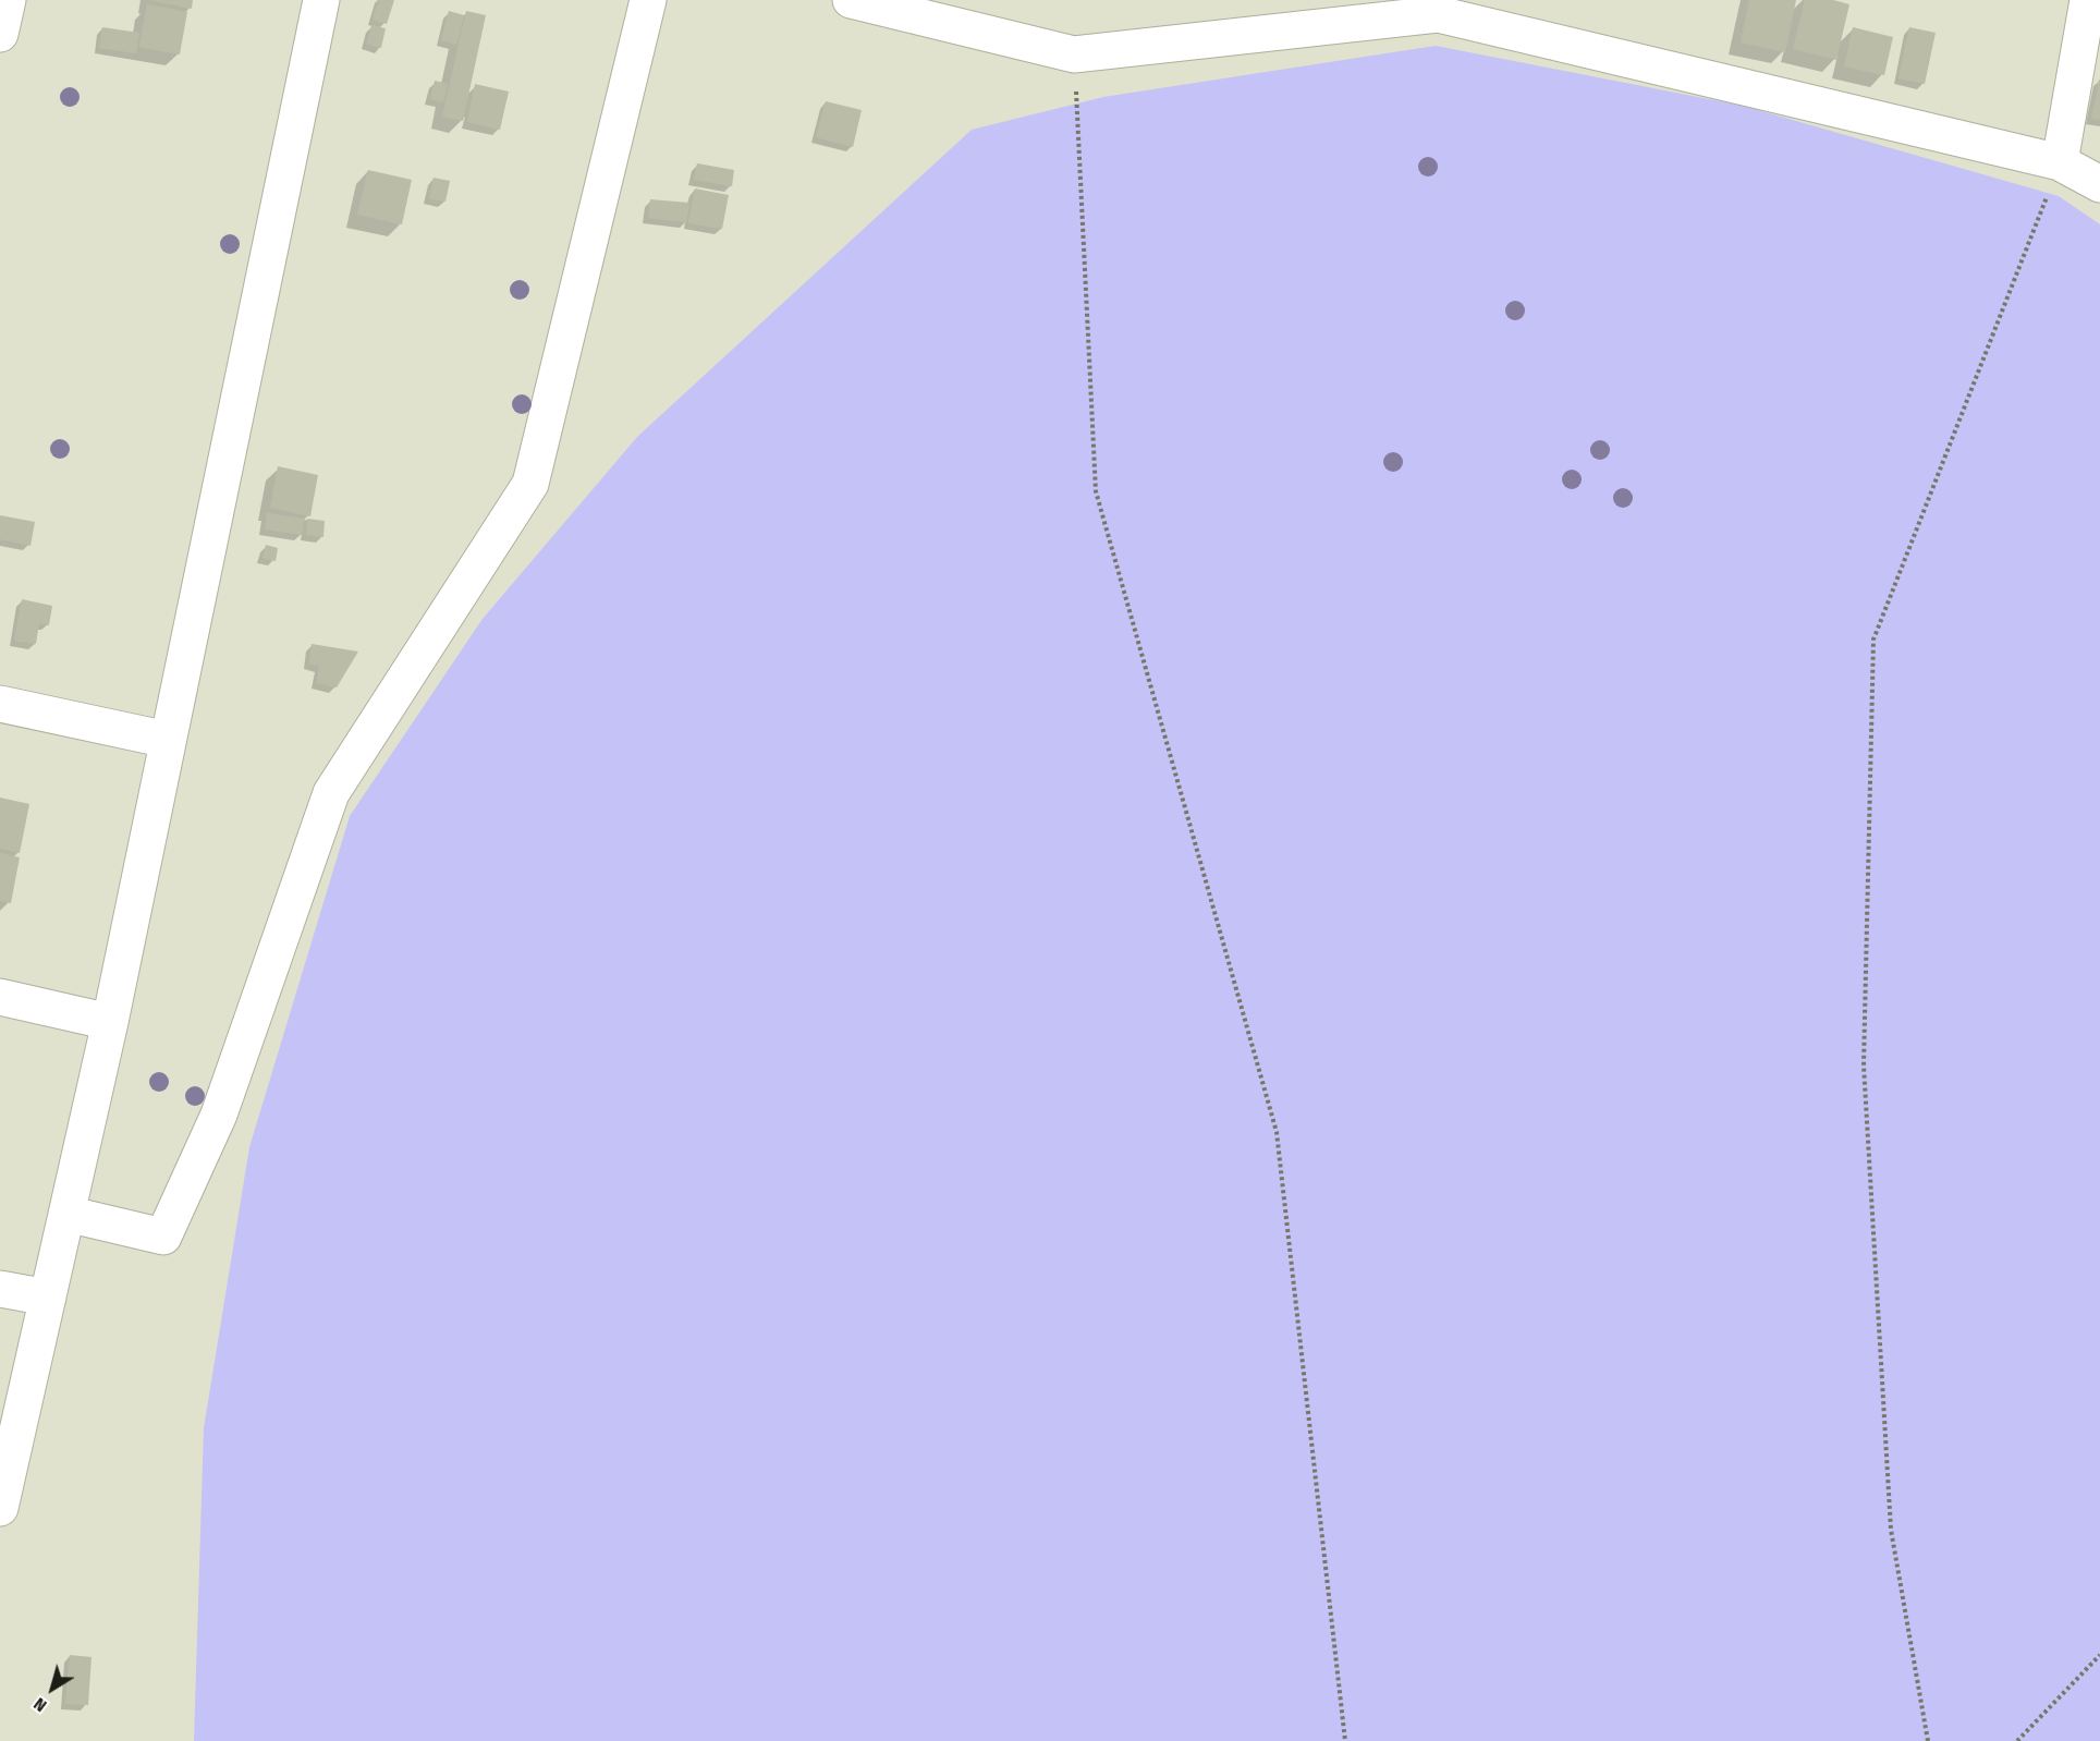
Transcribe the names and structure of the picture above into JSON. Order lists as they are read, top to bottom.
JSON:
{
  "north": "bottom left"
}
